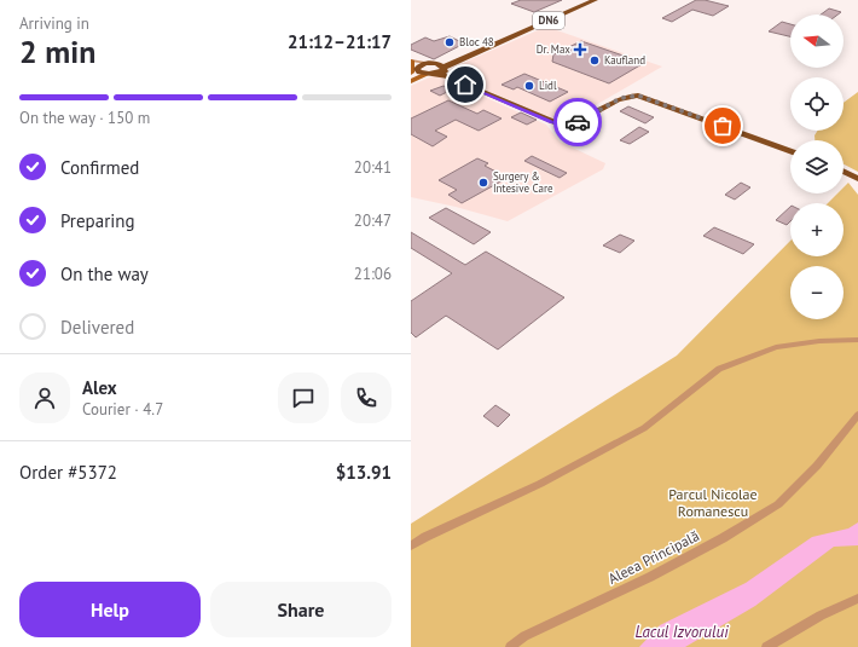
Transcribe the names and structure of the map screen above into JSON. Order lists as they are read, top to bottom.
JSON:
{
  "streets": {
    "main road": ["DN6"],
    "street": ["Aleea Principală"]
  },
  "water": ["Lacul Izvorului"],
  "parks": ["Parcul Nicolae Romanescu"],
  "places": {
    "other": [
      "Bloc 48",
      "Kaufland",
      "Lidl",
      "Surgery & Intesive Care"
    ],
    "health": ["Dr. Max"]
  },
  "north": "left",
  "page": {
    "heading": ["2 min", "Arriving in", "21:12–21:17"],
    "panel": [
      "Alex",
      "Courier · 4.7",
      "Order #5372",
      "$13.91"
    ],
    "map_buttons": ["+", "−"],
    "bar": "On the way · 150 m",
    "list": [
      ["Confirmed", "20:41"],
      ["Preparing", "20:47"],
      ["On the way", "21:06"],
      "Delivered"
    ],
    "buttons": ["Help", "Share"]
  }
}
